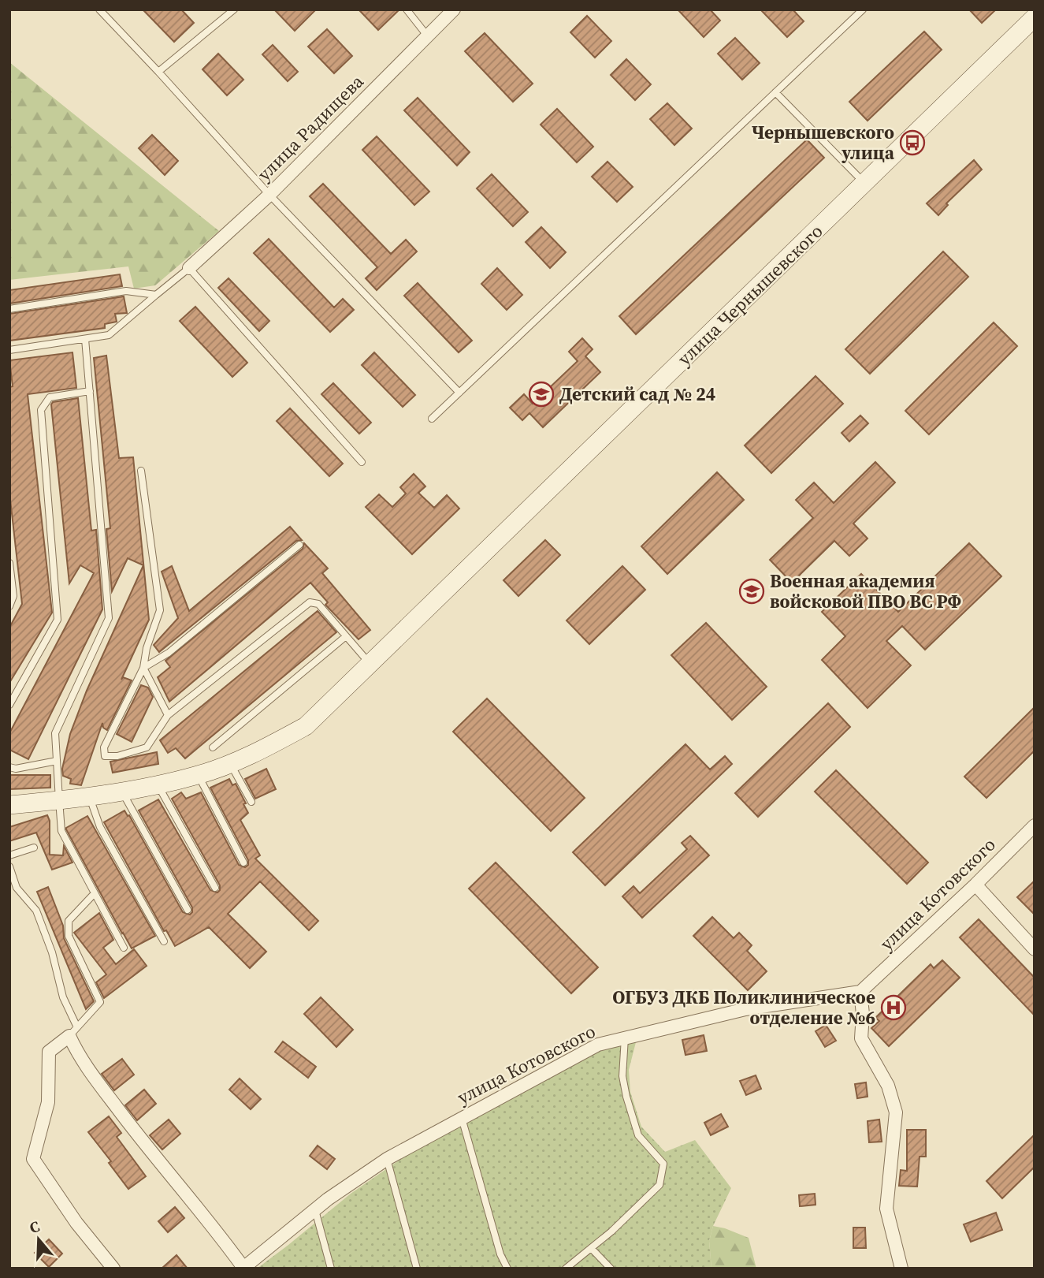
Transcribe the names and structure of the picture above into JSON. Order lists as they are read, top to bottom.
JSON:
{
  "streets": {
    "street": ["улица Радищева", "улица Чернышевского", "улица Котовского"]
  },
  "places": {
    "bus stop": ["Чернышевского улица"],
    "school or university": ["Детский сад № 24", "Военная академия войсковой ПВО ВС РФ"],
    "hospital": ["ОГБУЗ ДКБ Поликлиническое отделение №6"]
  },
  "north": "top"
}
